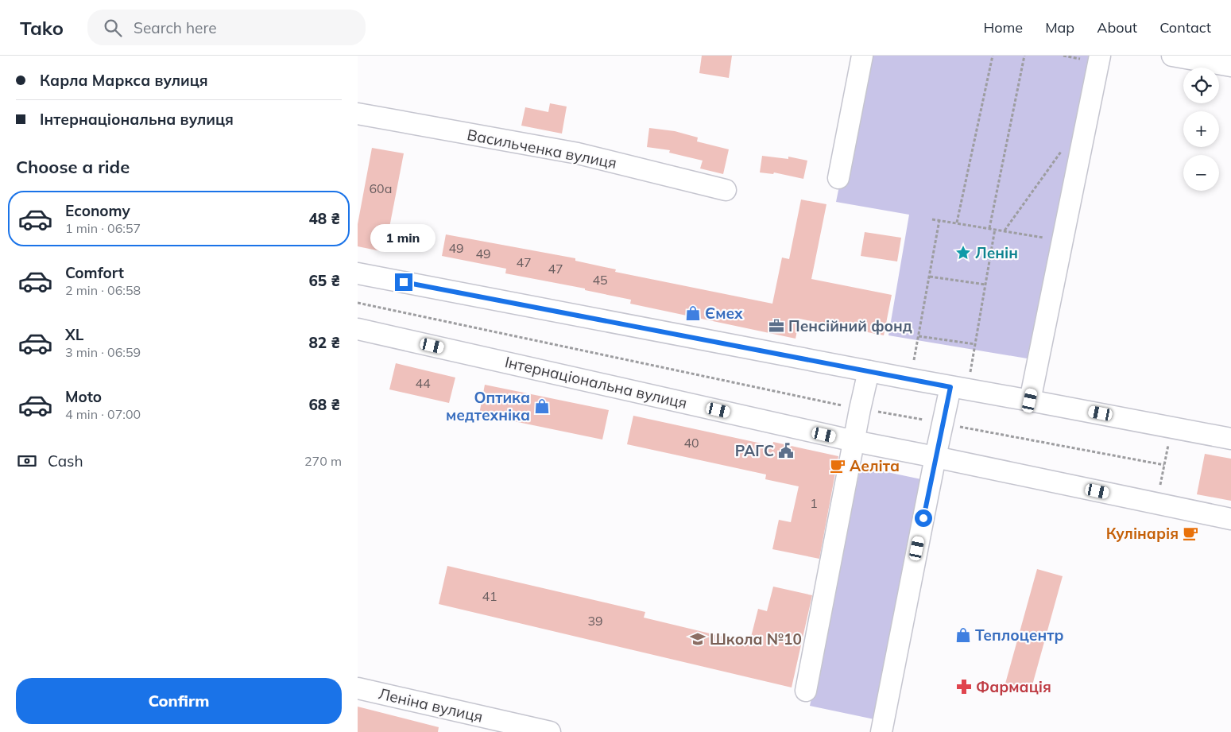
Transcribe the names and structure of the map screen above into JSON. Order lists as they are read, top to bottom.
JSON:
{
  "streets": {
    "street": ["Васильченка вулиця", "Інтернаціональна вулиця", "Леніна вулиця"]
  },
  "places": {
    "place": ["Ленін"],
    "shop": ["Ємех", "Оптика медтехніка", "Теплоцентр"],
    "office": ["Пенсійний фонд"],
    "public building": ["РАГС"],
    "cafe": ["Аеліта", "Кулінарія"],
    "school or university": ["Школа №10"],
    "pharmacy": ["Фармація"]
  },
  "house_numbers": [
    "60а",
    "49",
    "49",
    "47",
    "47",
    "45",
    "44",
    "40",
    "1",
    "41",
    "39"
  ],
  "page": {
    "header": "Tako",
    "search": "Search here",
    "nav": [
      "Home",
      "Map",
      "About",
      "Contact"
    ],
    "banner": ["Карла Маркса вулиця", "Інтернаціональна вулиця"],
    "map_buttons": ["+", "−"],
    "heading": "Choose a ride",
    "list": [
      {
        "name": "Economy",
        "note": "1 min · 06:57",
        "value": "48 ₴"
      },
      {
        "name": "Comfort",
        "note": "2 min · 06:58",
        "value": "65 ₴"
      },
      {
        "name": "XL",
        "note": "3 min · 06:59",
        "value": "82 ₴"
      },
      {
        "name": "Moto",
        "note": "4 min · 07:00",
        "value": "68 ₴"
      }
    ],
    "bubble": "1 min",
    "pay": ["Cash", "270 m"],
    "buttons": "Confirm"
  }
}
